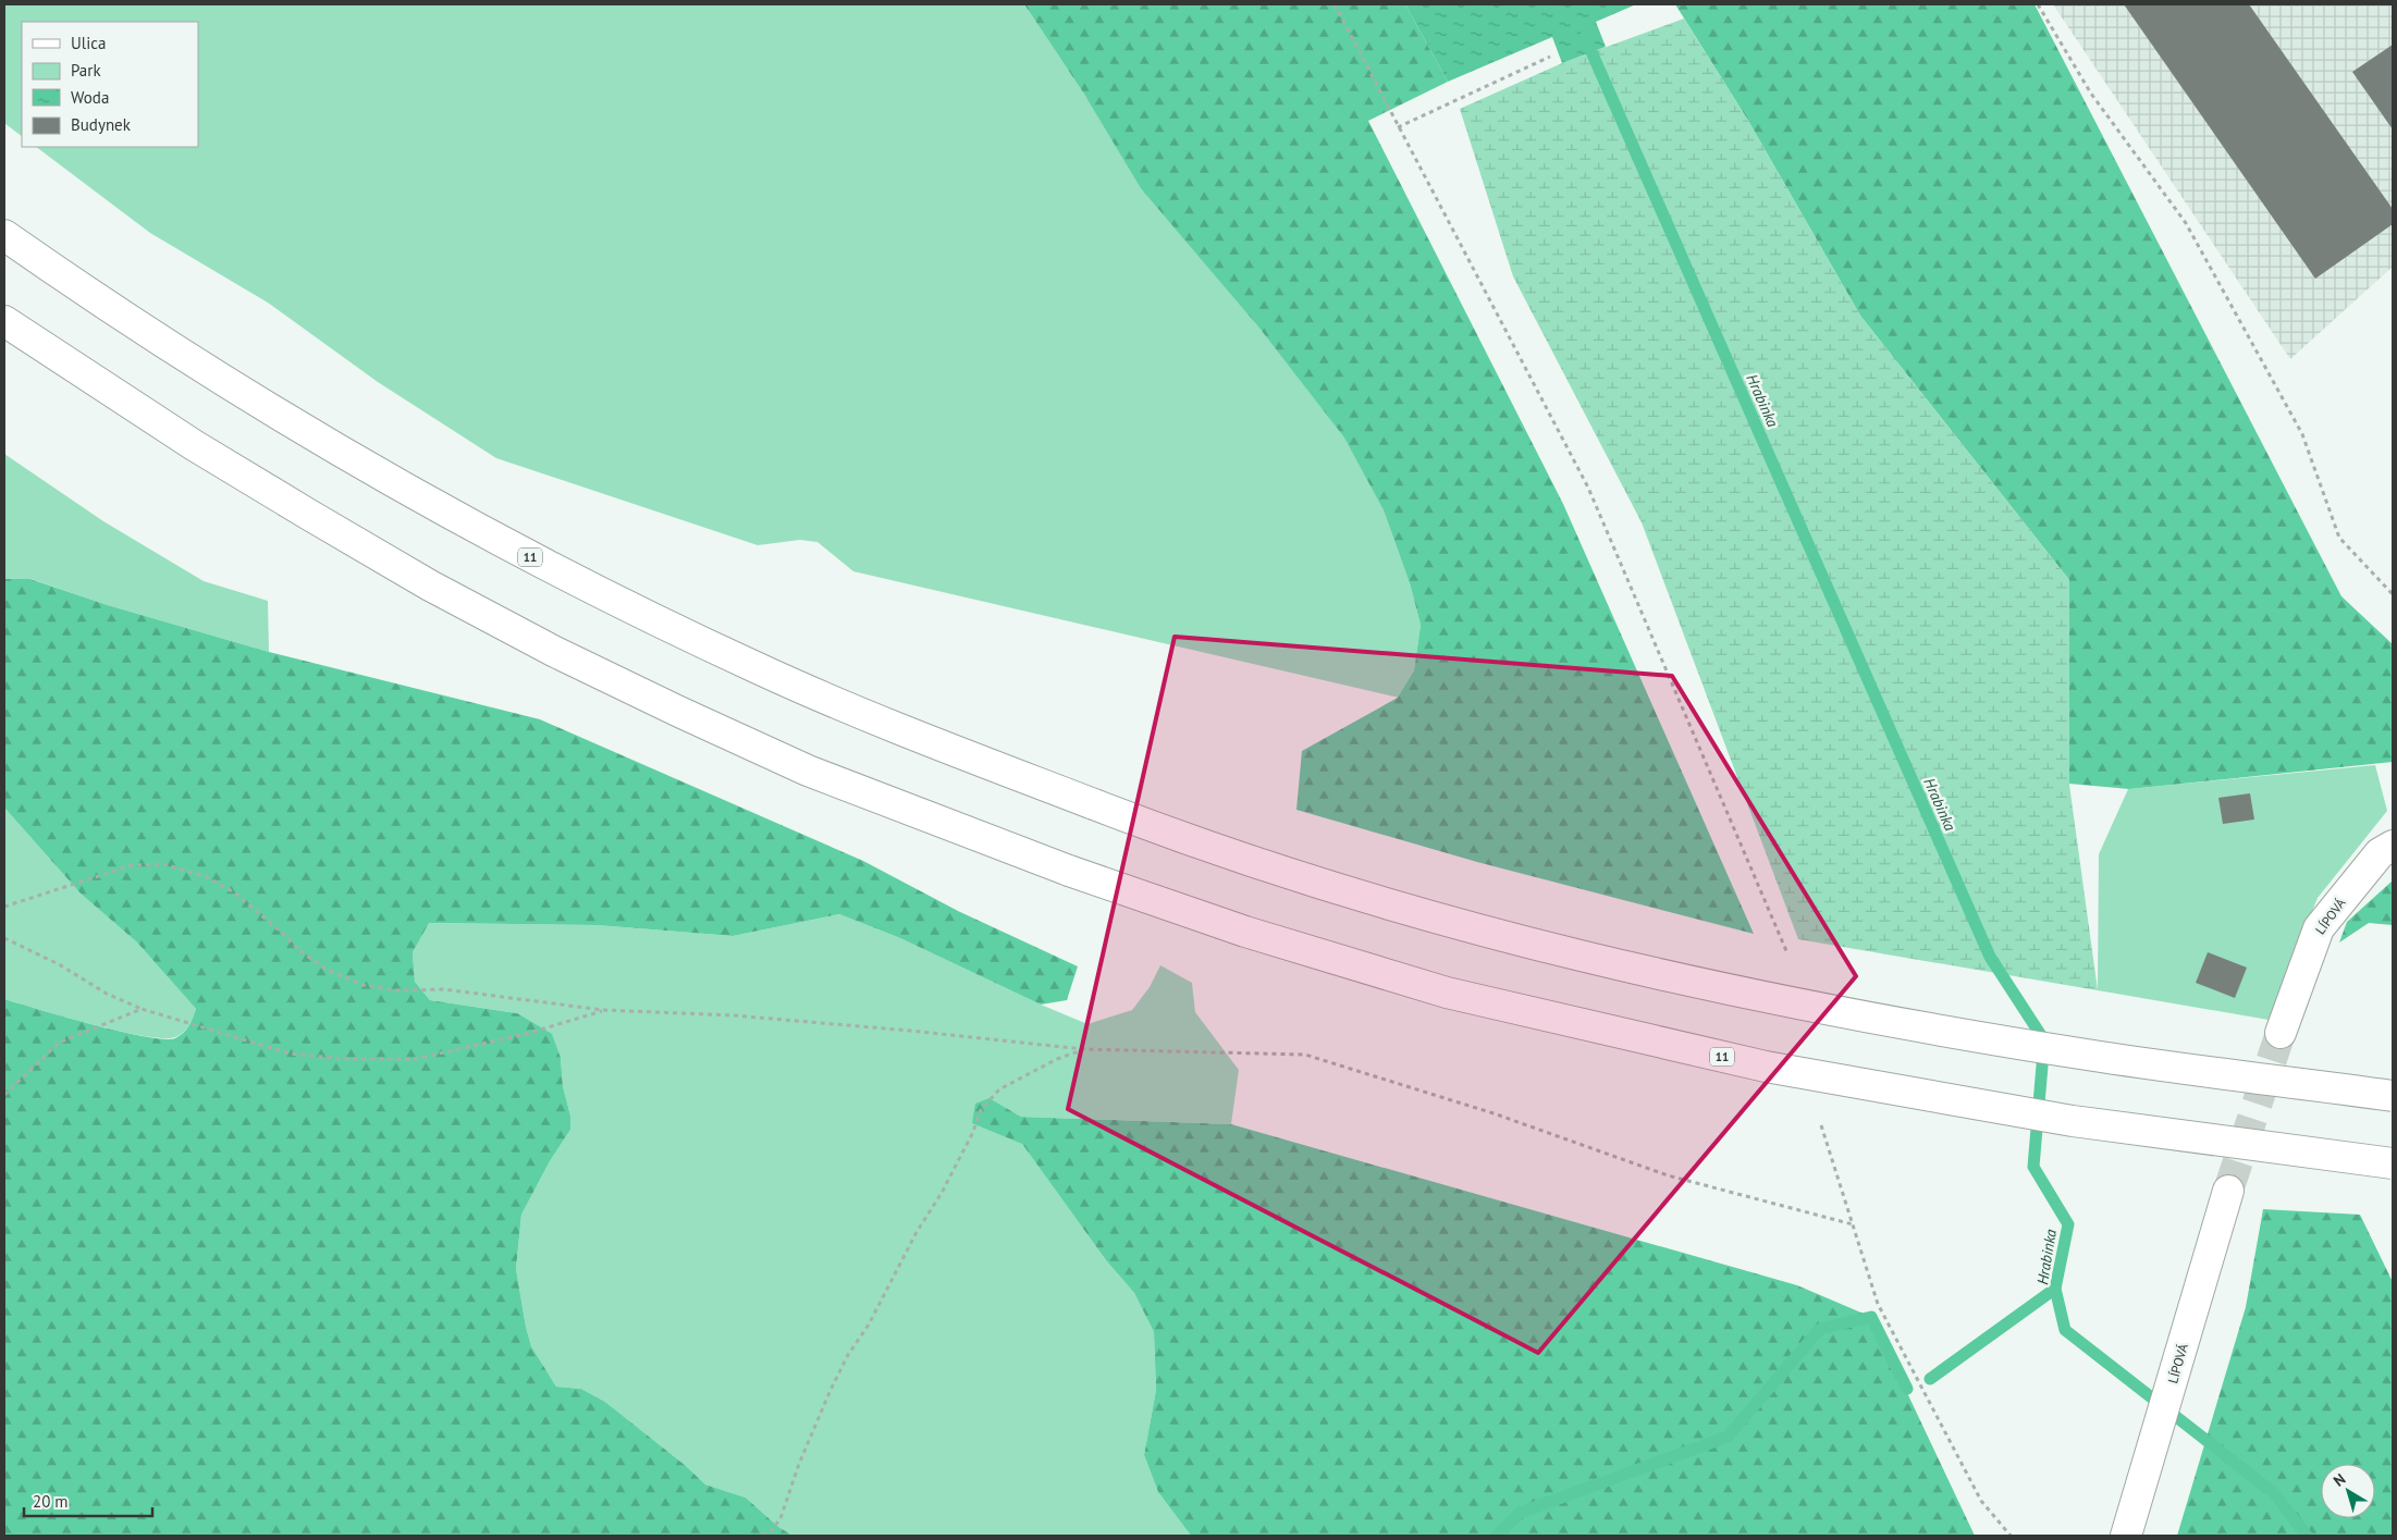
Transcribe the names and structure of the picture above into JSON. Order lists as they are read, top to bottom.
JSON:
{
  "streets": {
    "main road": ["11", "LÍPOVÁ"]
  },
  "water": ["Hrabinka"],
  "legend": [
    "Ulica",
    "Park",
    "Woda",
    "Budynek"
  ],
  "scale_bar": "20 m",
  "north": "top left"
}
